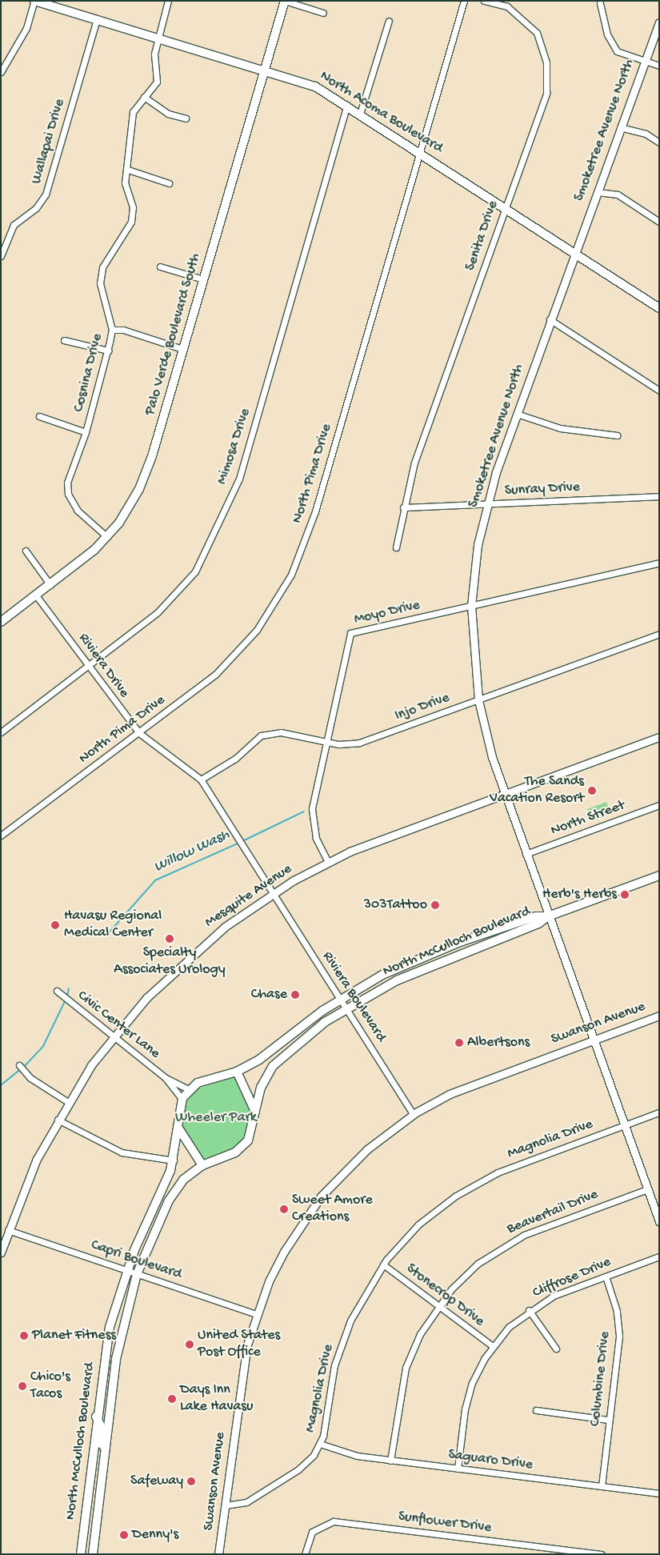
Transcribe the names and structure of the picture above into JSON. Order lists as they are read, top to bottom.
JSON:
{
  "streets": {
    "main road": ["North Acoma Boulevard", "Palo Verde Boulevard South", "North McCulloch Boulevard"],
    "street": [
      "Smoketree Avenue North",
      "Wallapai Drive",
      "Senita Drive",
      "Cosnina Drive",
      "Mimosa Drive",
      "North Pima Drive",
      "Sunray Drive",
      "Moyo Drive",
      "Riviera Drive",
      "Injo Drive",
      "North Street",
      "Mesquite Avenue",
      "Riviera Boulevard",
      "Swanson Avenue",
      "Civic Center Lane",
      "Magnolia Drive",
      "Beavertail Drive",
      "Capri Boulevard",
      "Cliffrose Drive",
      "Stonecrop Drive",
      "Columbine Drive",
      "Saguaro Drive",
      "Sunflower Drive"
    ]
  },
  "crossings": [
    ["North Acoma Boulevard", "Smoketree Avenue North"],
    ["North Acoma Boulevard", "Wallapai Drive"],
    ["North Acoma Boulevard", "Senita Drive"],
    ["North Acoma Boulevard", "Palo Verde Boulevard South"],
    ["North Acoma Boulevard", "Cosnina Drive"],
    ["North Acoma Boulevard", "Mimosa Drive"],
    ["North Acoma Boulevard", "North Pima Drive"],
    ["Smoketree Avenue North", "Sunray Drive"],
    ["Smoketree Avenue North", "Moyo Drive"],
    ["Smoketree Avenue North", "Injo Drive"],
    ["Smoketree Avenue North", "North Street"],
    ["Smoketree Avenue North", "Mesquite Avenue"],
    ["Smoketree Avenue North", "North McCulloch Boulevard"],
    ["Smoketree Avenue North", "Swanson Avenue"],
    ["Smoketree Avenue North", "Magnolia Drive"],
    ["Smoketree Avenue North", "Beavertail Drive"],
    ["Senita Drive", "Sunray Drive"],
    ["Palo Verde Boulevard South", "Cosnina Drive"],
    ["Palo Verde Boulevard South", "Riviera Drive"],
    ["Mimosa Drive", "Riviera Drive"],
    ["North Pima Drive", "Riviera Drive"],
    ["Moyo Drive", "Injo Drive"],
    ["Moyo Drive", "Mesquite Avenue"],
    ["Riviera Drive", "Injo Drive"],
    ["Riviera Drive", "Mesquite Avenue"],
    ["Riviera Drive", "Riviera Boulevard"],
    ["Mesquite Avenue", "Riviera Boulevard"],
    ["Mesquite Avenue", "Civic Center Lane"],
    ["Mesquite Avenue", "Capri Boulevard"],
    ["North McCulloch Boulevard", "Riviera Boulevard"],
    ["North McCulloch Boulevard", "Civic Center Lane"],
    ["North McCulloch Boulevard", "Capri Boulevard"],
    ["Riviera Boulevard", "Swanson Avenue"],
    ["Swanson Avenue", "Magnolia Drive"],
    ["Swanson Avenue", "Capri Boulevard"],
    ["Magnolia Drive", "Stonecrop Drive"],
    ["Magnolia Drive", "Saguaro Drive"],
    ["Beavertail Drive", "Stonecrop Drive"],
    ["Beavertail Drive", "Saguaro Drive"],
    ["Cliffrose Drive", "Stonecrop Drive"],
    ["Cliffrose Drive", "Columbine Drive"],
    ["Cliffrose Drive", "Saguaro Drive"],
    ["Columbine Drive", "Saguaro Drive"]
  ],
  "water": ["Willow Wash"],
  "parks": ["Wheeler Park"],
  "places": [
    "The Sands Vacation Resort",
    "Herb's Herbs",
    "303Tattoo",
    "Havasu Regional Medical Center",
    "Specialty Associates Urology",
    "Chase",
    "Albertsons",
    "Sweet Amore Creations",
    "Planet Fitness",
    "United States Post Office",
    "Chico's Tacos",
    "Days Inn Lake Havasu",
    "Safeway",
    "Denny's"
  ]
}
